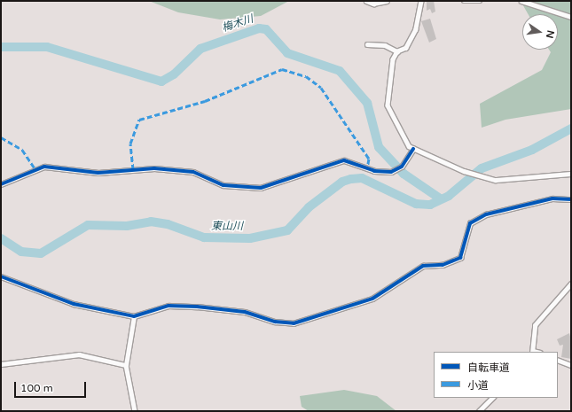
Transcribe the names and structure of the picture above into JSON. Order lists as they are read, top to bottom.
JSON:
{
  "water": ["梅木川", "東山川"],
  "legend": ["自転車道", "小道"],
  "scale_bar": "100 m",
  "north": "right"
}
